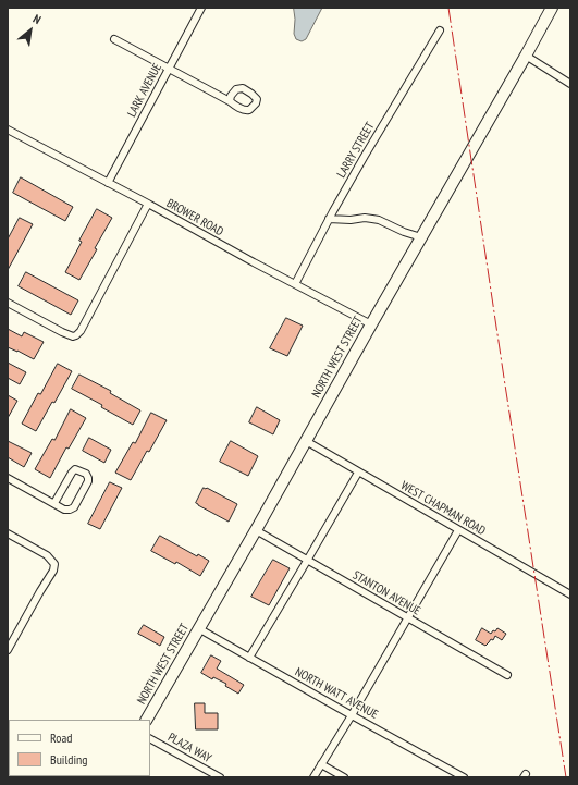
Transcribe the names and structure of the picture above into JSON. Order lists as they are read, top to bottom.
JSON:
{
  "streets": {
    "main road": ["NORTH WEST STREET"],
    "street": [
      "LARK AVENUE",
      "LARRY STREET",
      "BROWER ROAD",
      "WEST CHAPMAN ROAD",
      "STANTON AVENUE",
      "NORTH WATT AVENUE",
      "PLAZA WAY"
    ]
  },
  "crossings": [
    ["LARK AVENUE", "BROWER ROAD"],
    ["LARRY STREET", "BROWER ROAD"],
    ["BROWER ROAD", "NORTH WEST STREET"],
    ["NORTH WEST STREET", "WEST CHAPMAN ROAD"],
    ["NORTH WEST STREET", "STANTON AVENUE"],
    ["NORTH WEST STREET", "NORTH WATT AVENUE"]
  ],
  "legend": ["Road", "Building"],
  "north": "top right"
}
